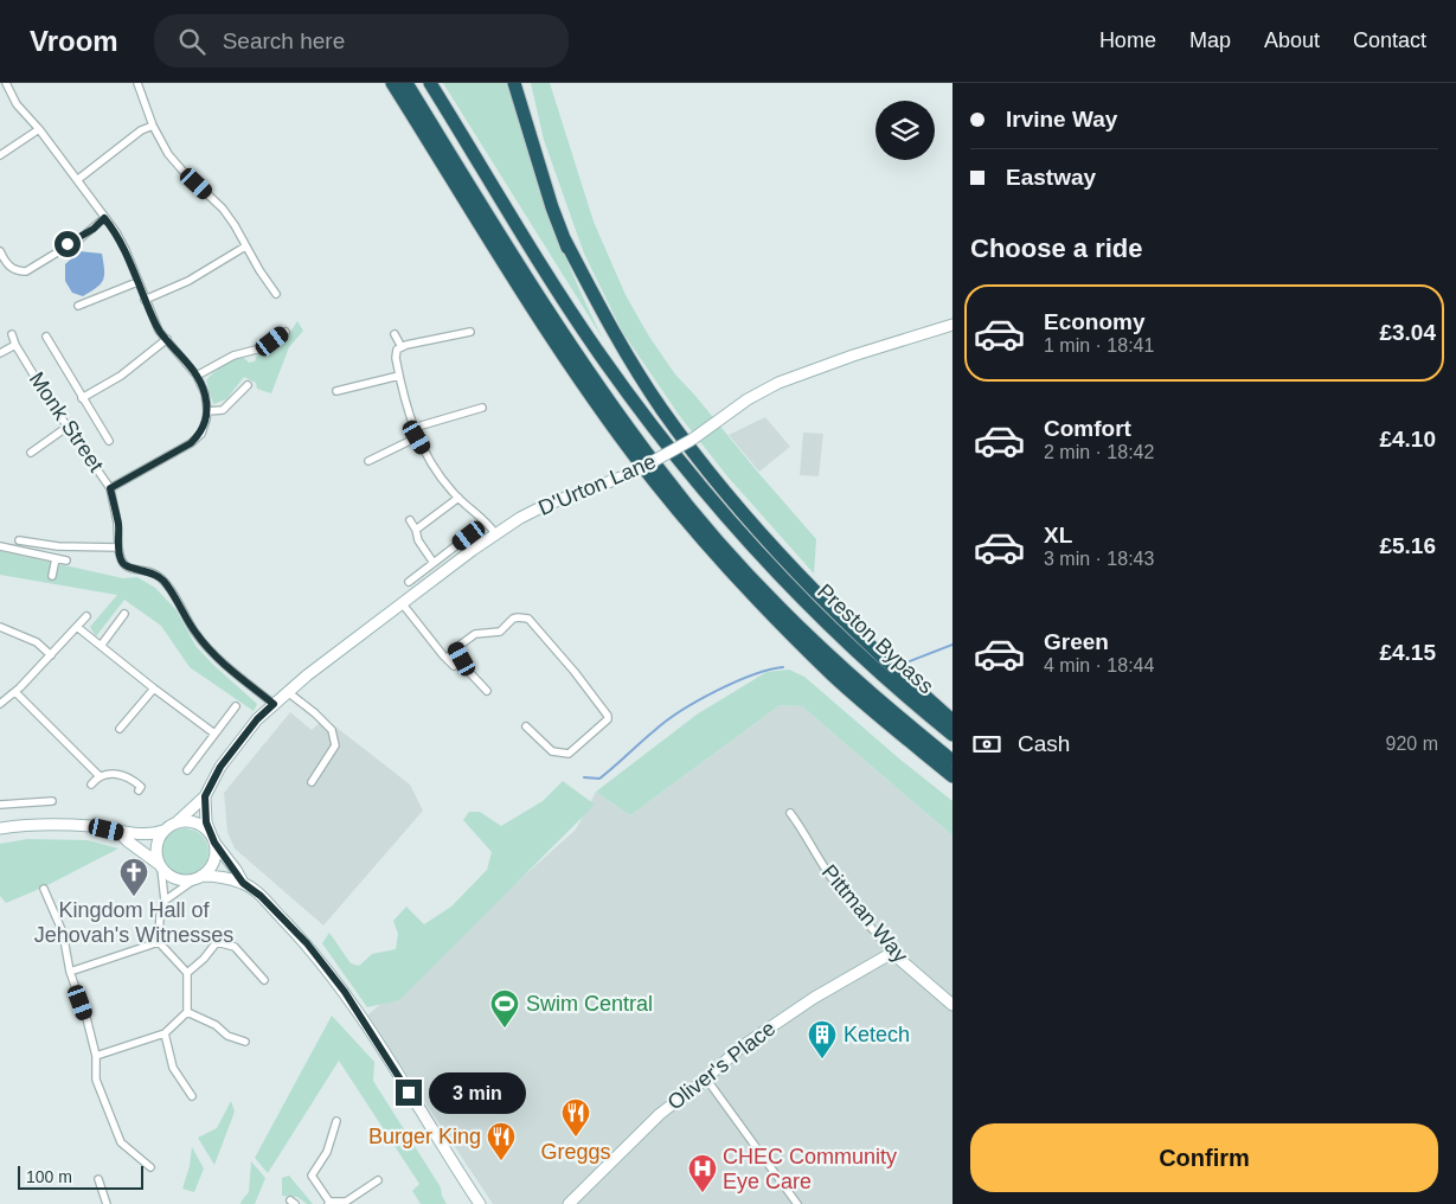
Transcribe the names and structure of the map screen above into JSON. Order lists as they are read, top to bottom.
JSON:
{
  "streets": {
    "highway": ["Preston Bypass"],
    "street": [
      "Monk Street",
      "D'Urton Lane",
      "Pittman Way",
      "Oliver's Place"
    ]
  },
  "crossings": [
    ["Monk Street", "D'Urton Lane"],
    ["Pittman Way", "Oliver's Place"]
  ],
  "places": {
    "church": ["Kingdom Hall of Jehovah's Witnesses"],
    "sports": ["Swim Central"],
    "building": ["Ketech"],
    "restaurant": ["Greggs", "Burger King"],
    "hospital": ["CHEC Community Eye Care"]
  },
  "scale_bar": "100 m",
  "page": {
    "header": "Vroom",
    "search": "Search here",
    "nav": [
      "Home",
      "Map",
      "About",
      "Contact"
    ],
    "banner": ["Irvine Way", "Eastway"],
    "heading": "Choose a ride",
    "list": [
      {
        "name": "Economy",
        "note": "1 min · 18:41",
        "value": "£3.04"
      },
      {
        "name": "Comfort",
        "note": "2 min · 18:42",
        "value": "£4.10"
      },
      {
        "name": "XL",
        "note": "3 min · 18:43",
        "value": "£5.16"
      },
      {
        "name": "Green",
        "note": "4 min · 18:44",
        "value": "£4.15"
      }
    ],
    "pay": ["Cash", "920 m"],
    "bubble": "3 min",
    "buttons": "Confirm",
    "scale": "100 m"
  }
}
